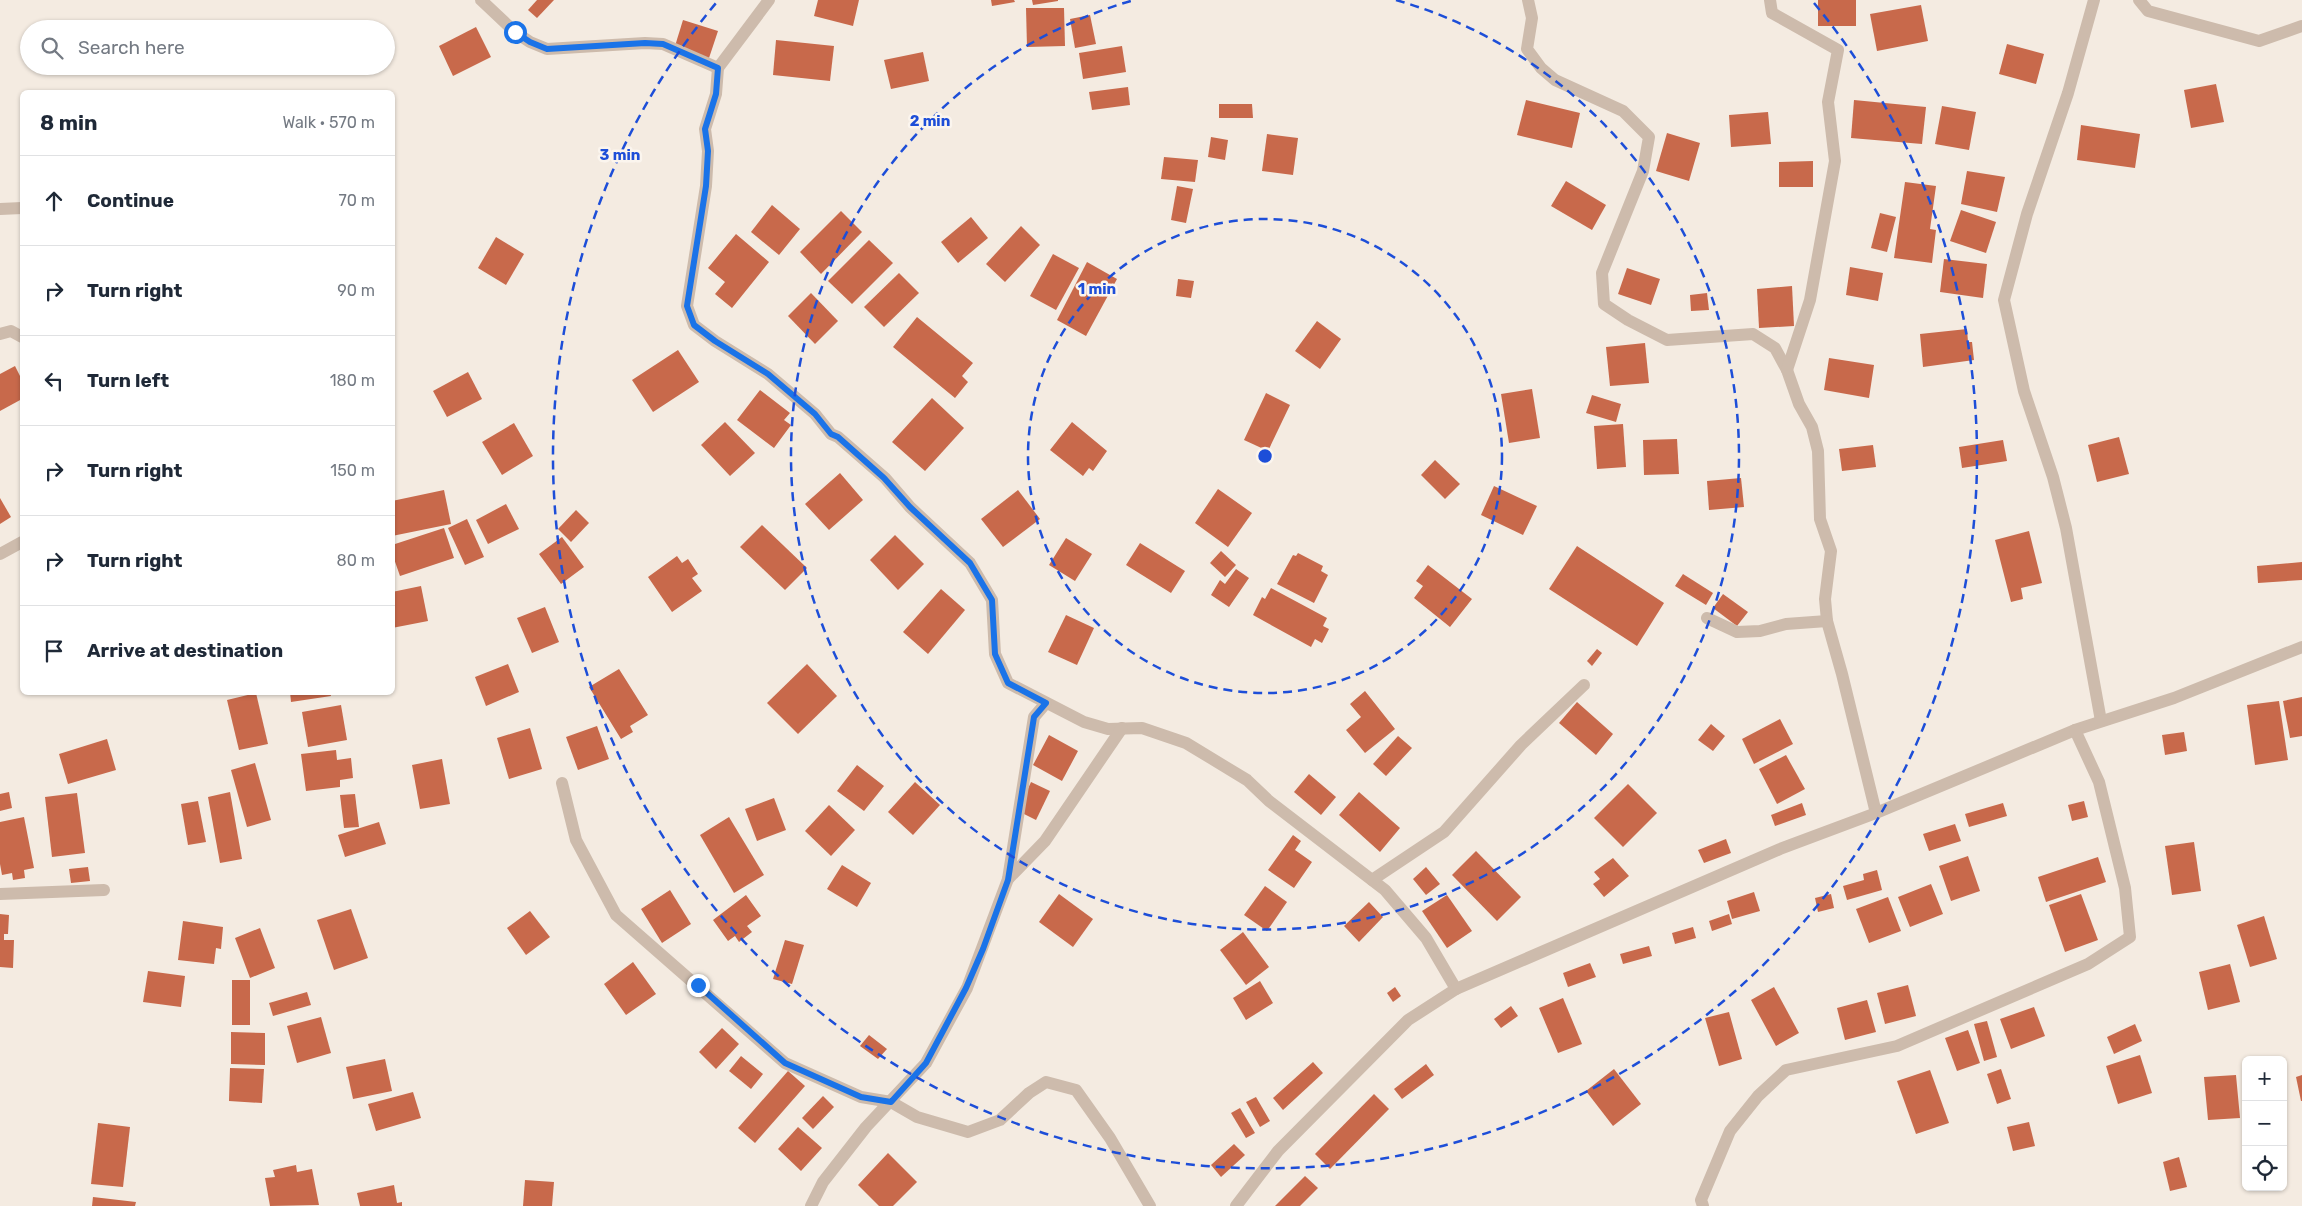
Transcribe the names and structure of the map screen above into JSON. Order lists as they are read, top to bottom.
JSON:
{
  "page": {
    "search": "Search here",
    "heading": ["8 min", "Walk · 570 m"],
    "list": [
      ["Continue", "70 m"],
      ["Turn right", "90 m"],
      ["Turn left", "180 m"],
      ["Turn right", "150 m"],
      ["Turn right", "80 m"],
      "Arrive at destination"
    ],
    "map_buttons": ["+", "−"]
  },
  "rings": ["2 min", "3 min", "1 min"]
}
